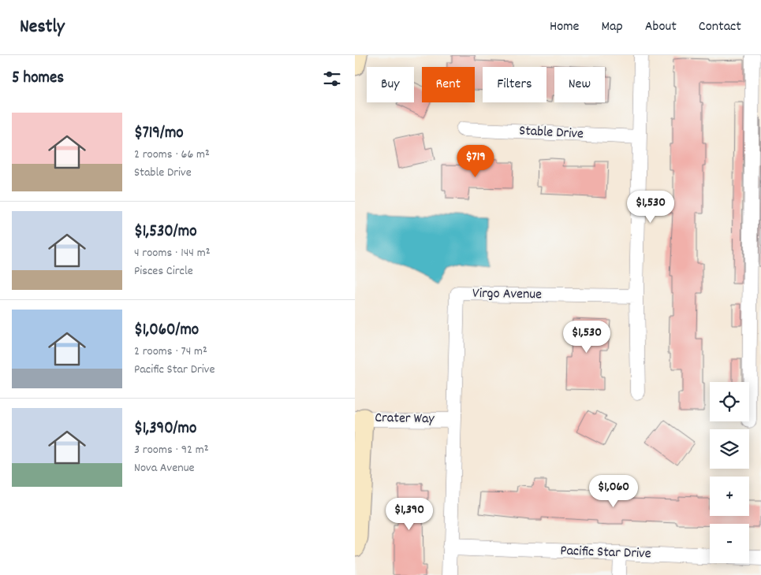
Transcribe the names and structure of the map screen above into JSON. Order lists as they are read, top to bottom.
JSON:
{
  "streets": {
    "street": [
      "Stable Drive",
      "Virgo Avenue",
      "Crater Way",
      "Pacific Star Drive"
    ]
  },
  "crossings": [
    ["Virgo Avenue", "Crater Way"]
  ],
  "page": {
    "header": "Nestly",
    "nav": [
      "Home",
      "Map",
      "About",
      "Contact"
    ],
    "heading": "5 homes",
    "chip": [
      "Buy",
      "Rent",
      "Filters",
      "New"
    ],
    "list": [
      {
        "name": "$719/mo",
        "note": "2 rooms · 66 m² · Stable Drive"
      },
      {
        "name": "$1,530/mo",
        "note": "4 rooms · 144 m² · Pisces Circle"
      },
      {
        "name": "$1,060/mo",
        "note": "2 rooms · 74 m² · Pacific Star Drive"
      },
      {
        "name": "$1,390/mo",
        "note": "3 rooms · 92 m² · Nova Avenue"
      }
    ],
    "price": [
      "$719",
      "$1,530",
      "$1,530",
      "$1,060",
      "$1,390"
    ],
    "map_buttons": ["+", "−"]
  }
}
